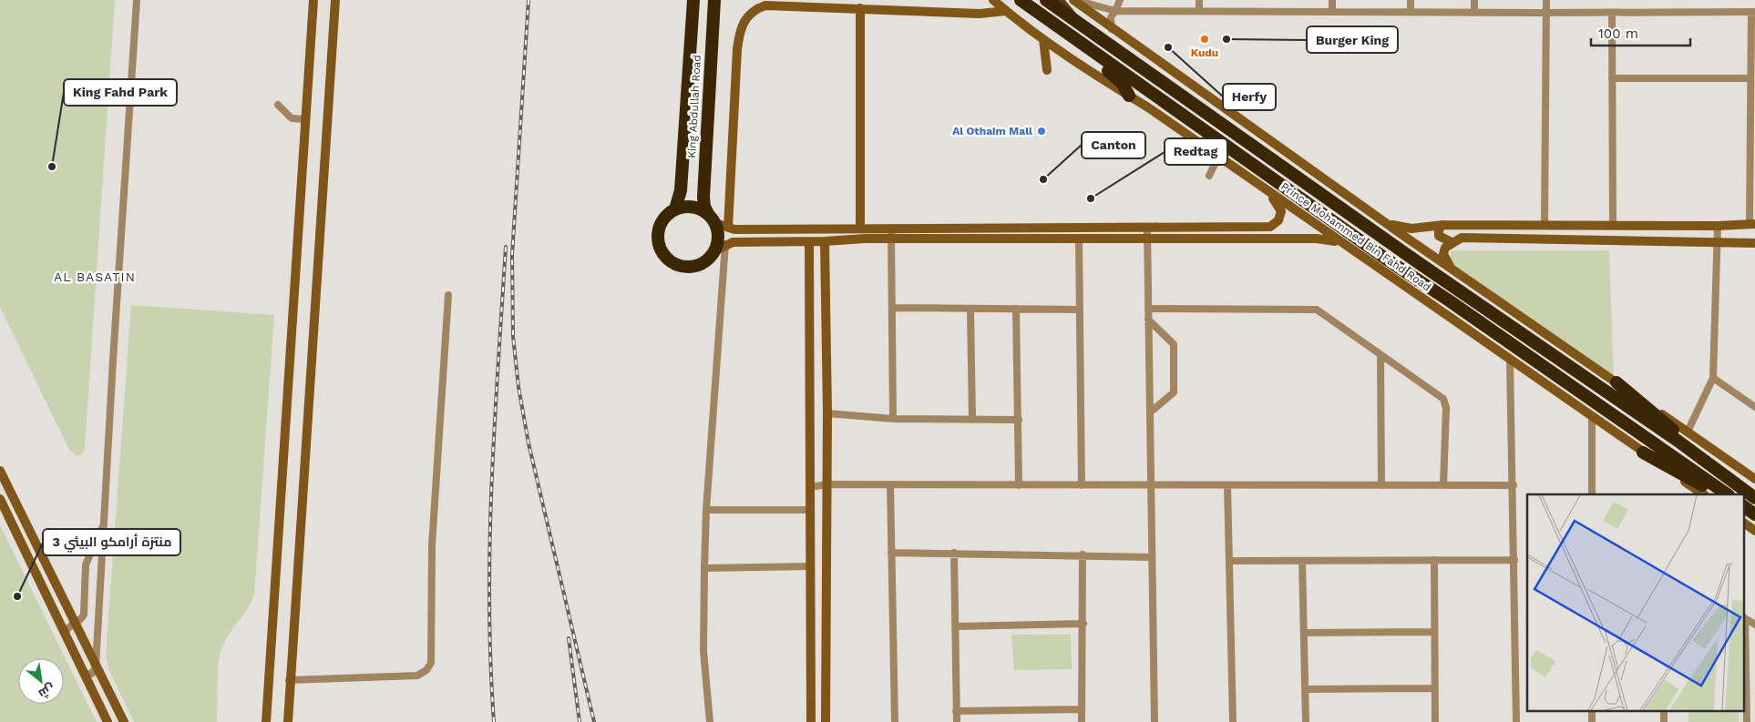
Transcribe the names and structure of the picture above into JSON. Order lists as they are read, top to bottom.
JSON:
{
  "streets": {
    "highway": ["King Abdullah Road", "Prince Mohammed Bin Fahd Road"]
  },
  "districts": ["AL BASATIN"],
  "places": [
    "Kudu",
    "Burger King",
    "Herfy",
    "Al Othaim Mall",
    "King Fahd Park",
    "Canton",
    "Redtag",
    "منتزة أرامكو البيئي 3"
  ],
  "scale_bar": "100 m",
  "north": "bottom right"
}
